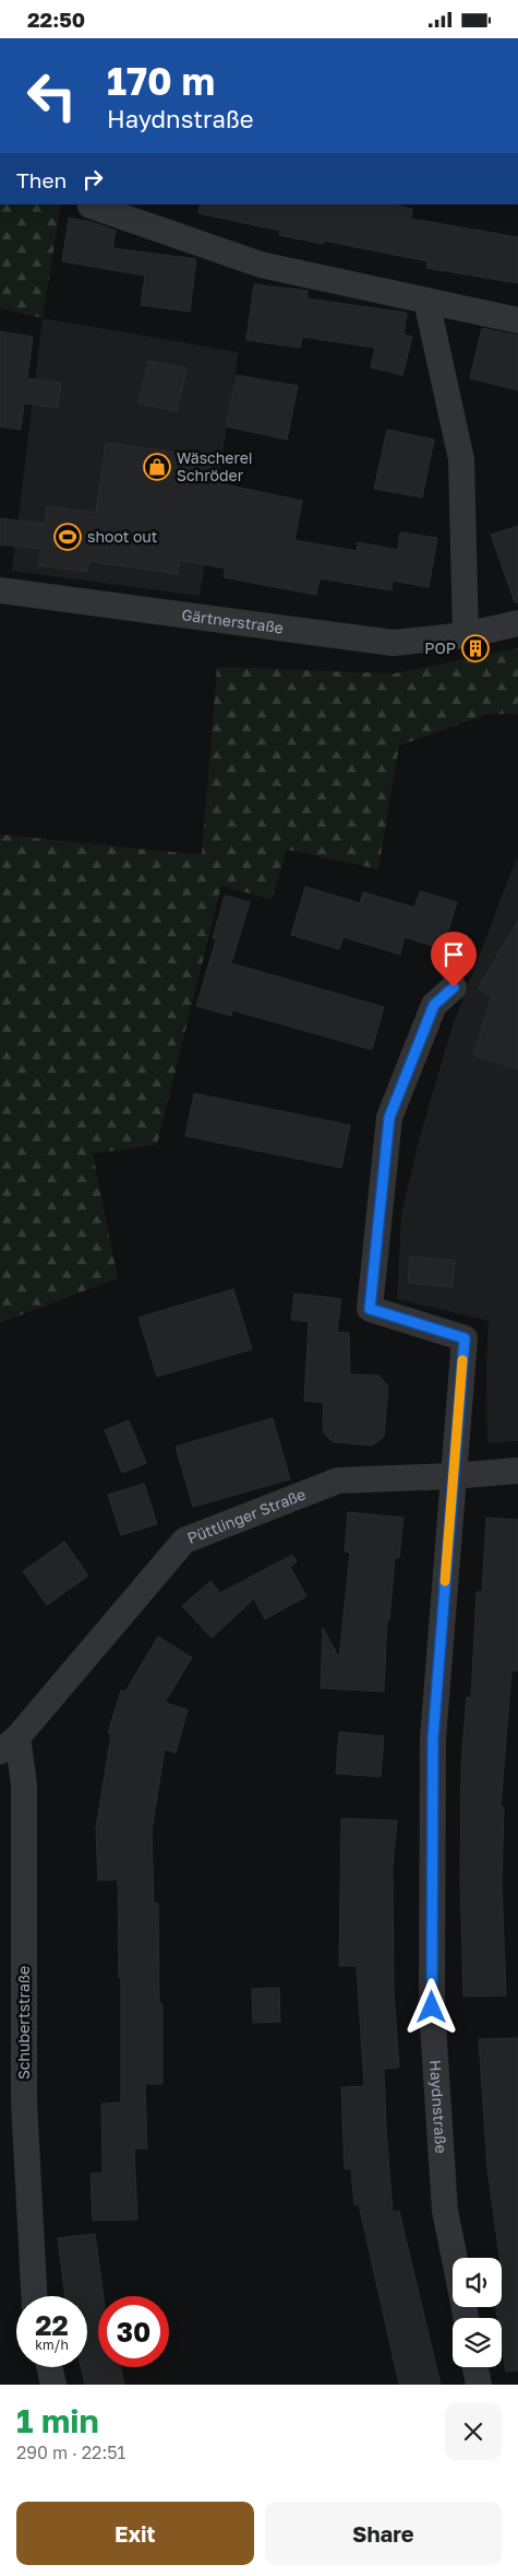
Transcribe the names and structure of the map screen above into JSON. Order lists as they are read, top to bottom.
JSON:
{
  "streets": {
    "street": [
      "Gärtnerstraße",
      "Püttlinger Straße",
      "Schubertstraße",
      "Haydnstraße"
    ]
  },
  "crossings": [
    ["Püttlinger Straße", "Schubertstraße"],
    ["Püttlinger Straße", "Haydnstraße"]
  ],
  "places": {
    "shop": ["Wäscherei Schröder"],
    "sports": ["shoot out"],
    "building": ["POP"]
  },
  "page": {
    "status": "22:50",
    "turn": ["170 m", "Haydnstraße"],
    "then": "Then",
    "speed": "22 km/h",
    "limit": "30",
    "heading": ["1 min", "290 m · 22:51"],
    "buttons": ["Exit", "Share"]
  }
}
